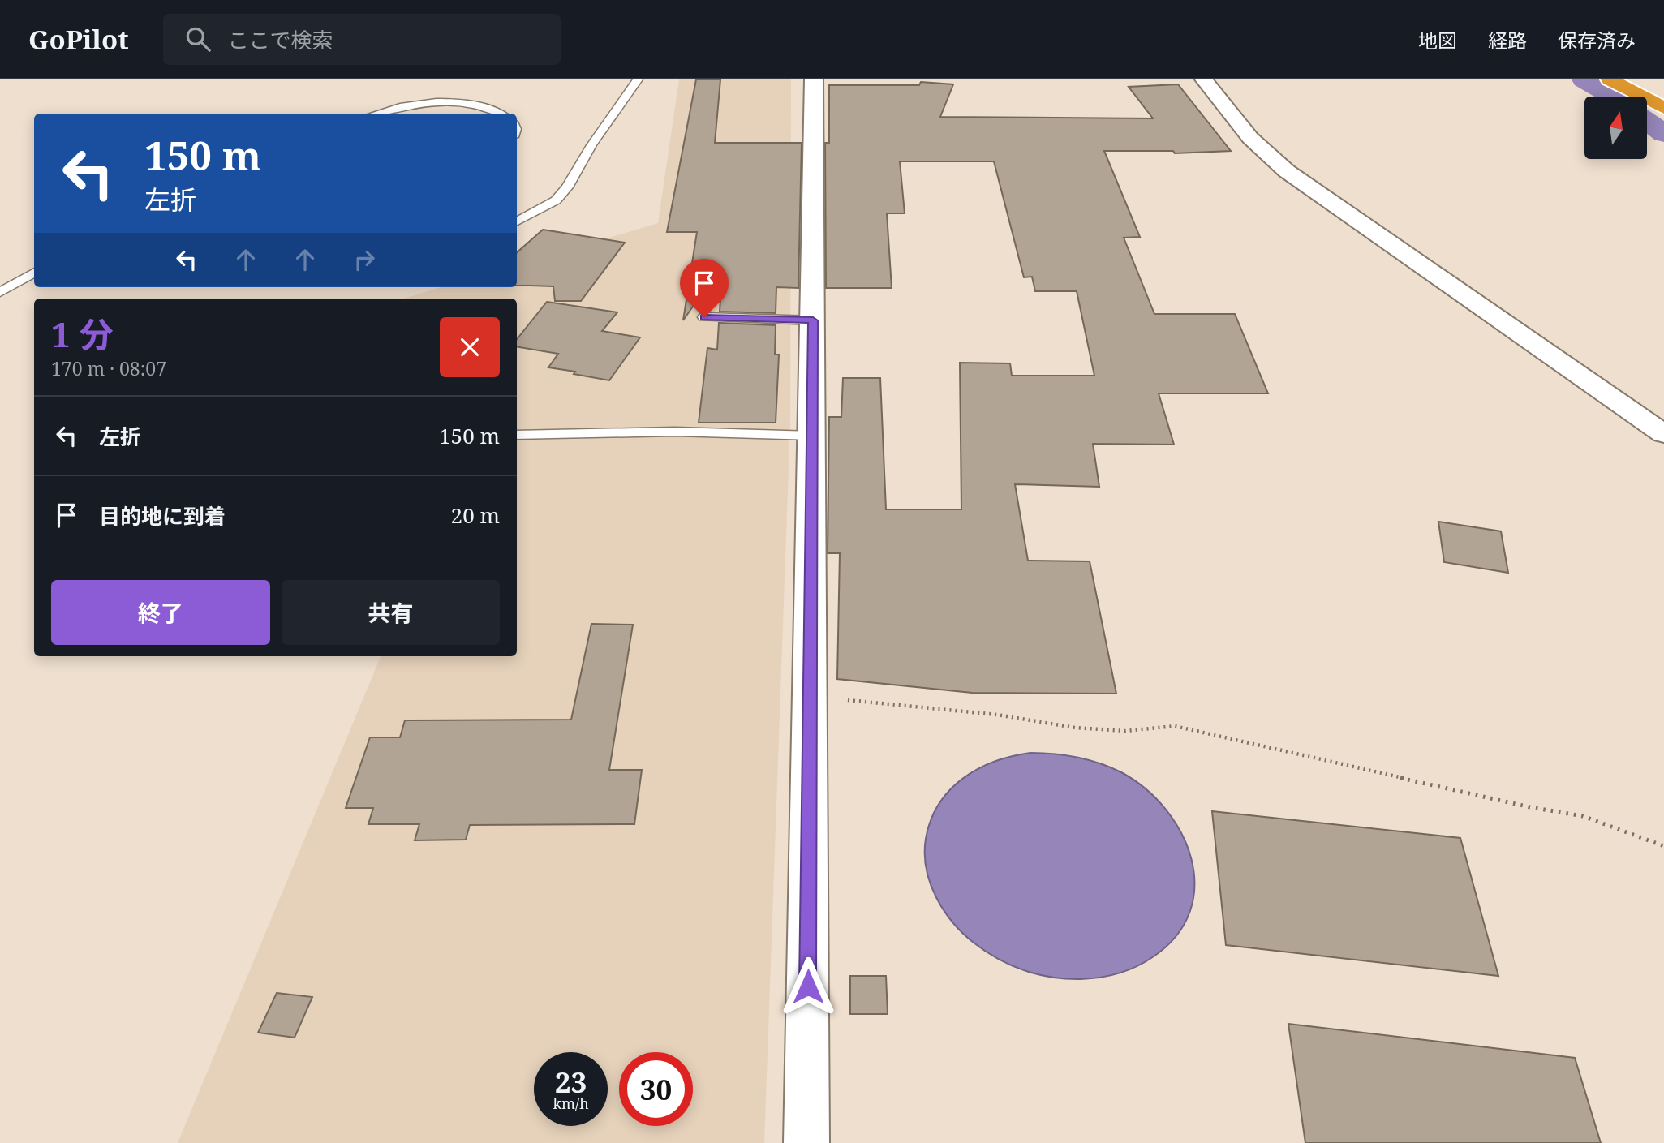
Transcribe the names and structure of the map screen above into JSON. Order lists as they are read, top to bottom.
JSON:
{
  "north": "top",
  "page": {
    "header": "GoPilot",
    "search": "ここで検索",
    "nav": ["地図", "経路", "保存済み"],
    "turn": ["150 m", "左折"],
    "heading": ["1 分", "170 m · 08:07"],
    "list": [
      {
        "name": "左折",
        "value": "150 m"
      },
      {
        "name": "目的地に到着",
        "value": "20 m"
      }
    ],
    "buttons": ["終了", "共有"],
    "speed": "23 km/h",
    "limit": "30"
  }
}
